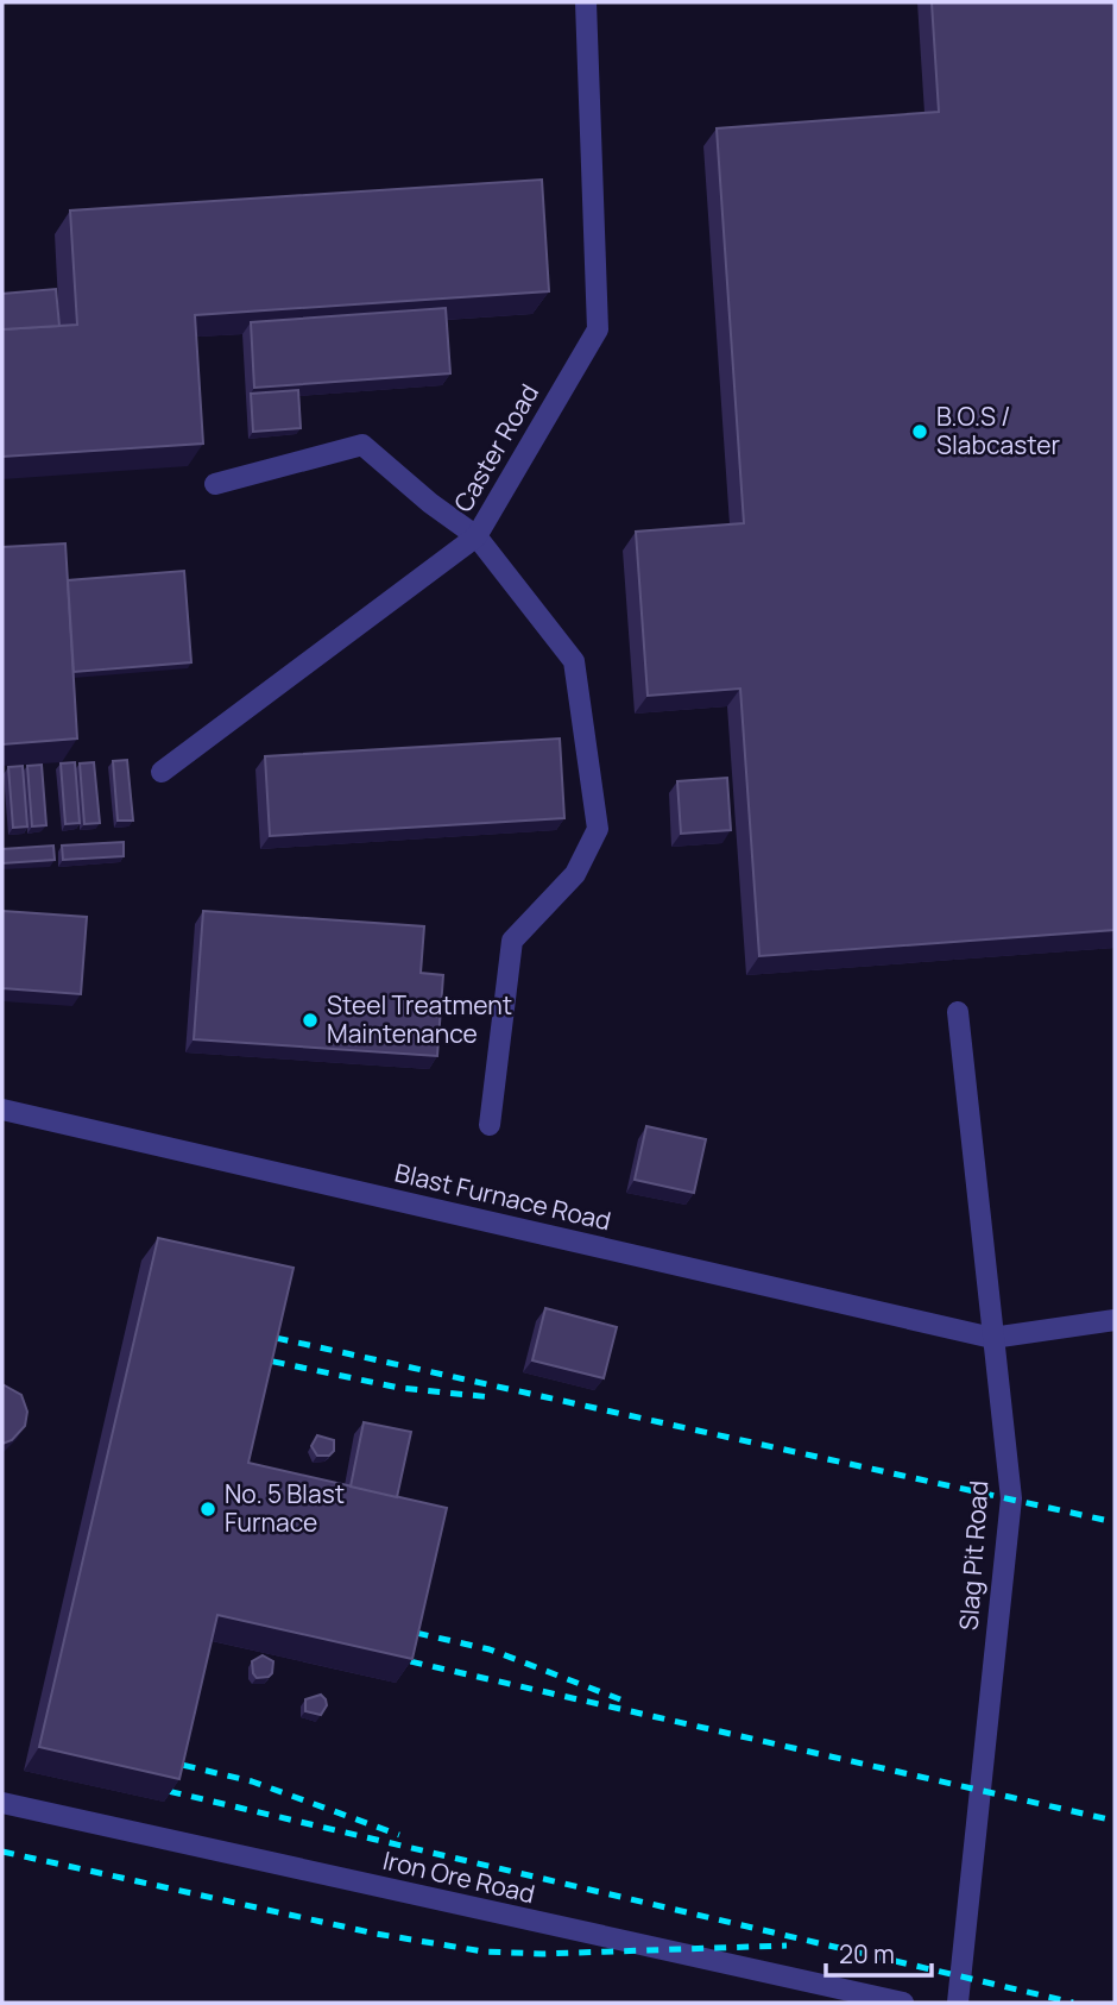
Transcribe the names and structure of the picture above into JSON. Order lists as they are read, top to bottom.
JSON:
{
  "streets": {
    "street": [
      "Caster Road",
      "Blast Furnace Road",
      "Slag Pit Road",
      "Iron Ore Road"
    ]
  },
  "crossings": [
    ["Blast Furnace Road", "Slag Pit Road"]
  ],
  "places": ["B.O.S / Slabcaster", "Steel Treatment Maintenance", "No. 5 Blast Furnace"],
  "scale_bar": "20 m"
}
